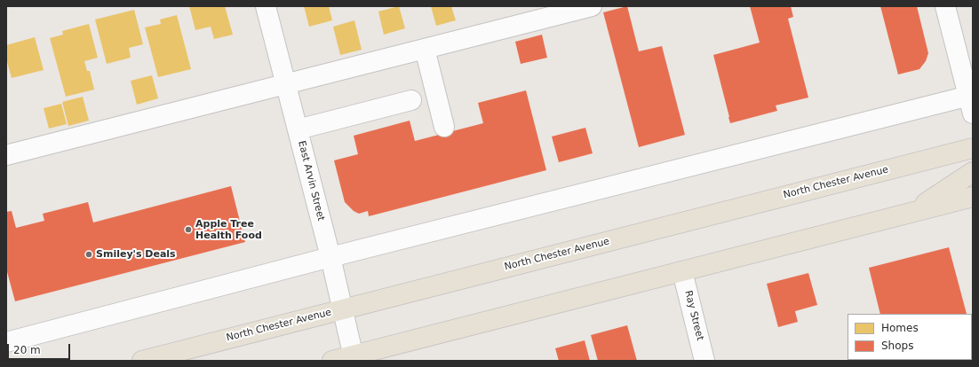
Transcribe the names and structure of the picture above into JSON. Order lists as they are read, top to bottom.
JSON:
{
  "streets": {
    "main road": ["North Chester Avenue"],
    "street": ["East Arvin Street", "Ray Street"]
  },
  "crossings": [
    ["East Arvin Street", "North Chester Avenue"]
  ],
  "places": ["Apple Tree Health Food", "Smiley's Deals"],
  "legend": ["Homes", "Shops"],
  "scale_bar": "20 m"
}
